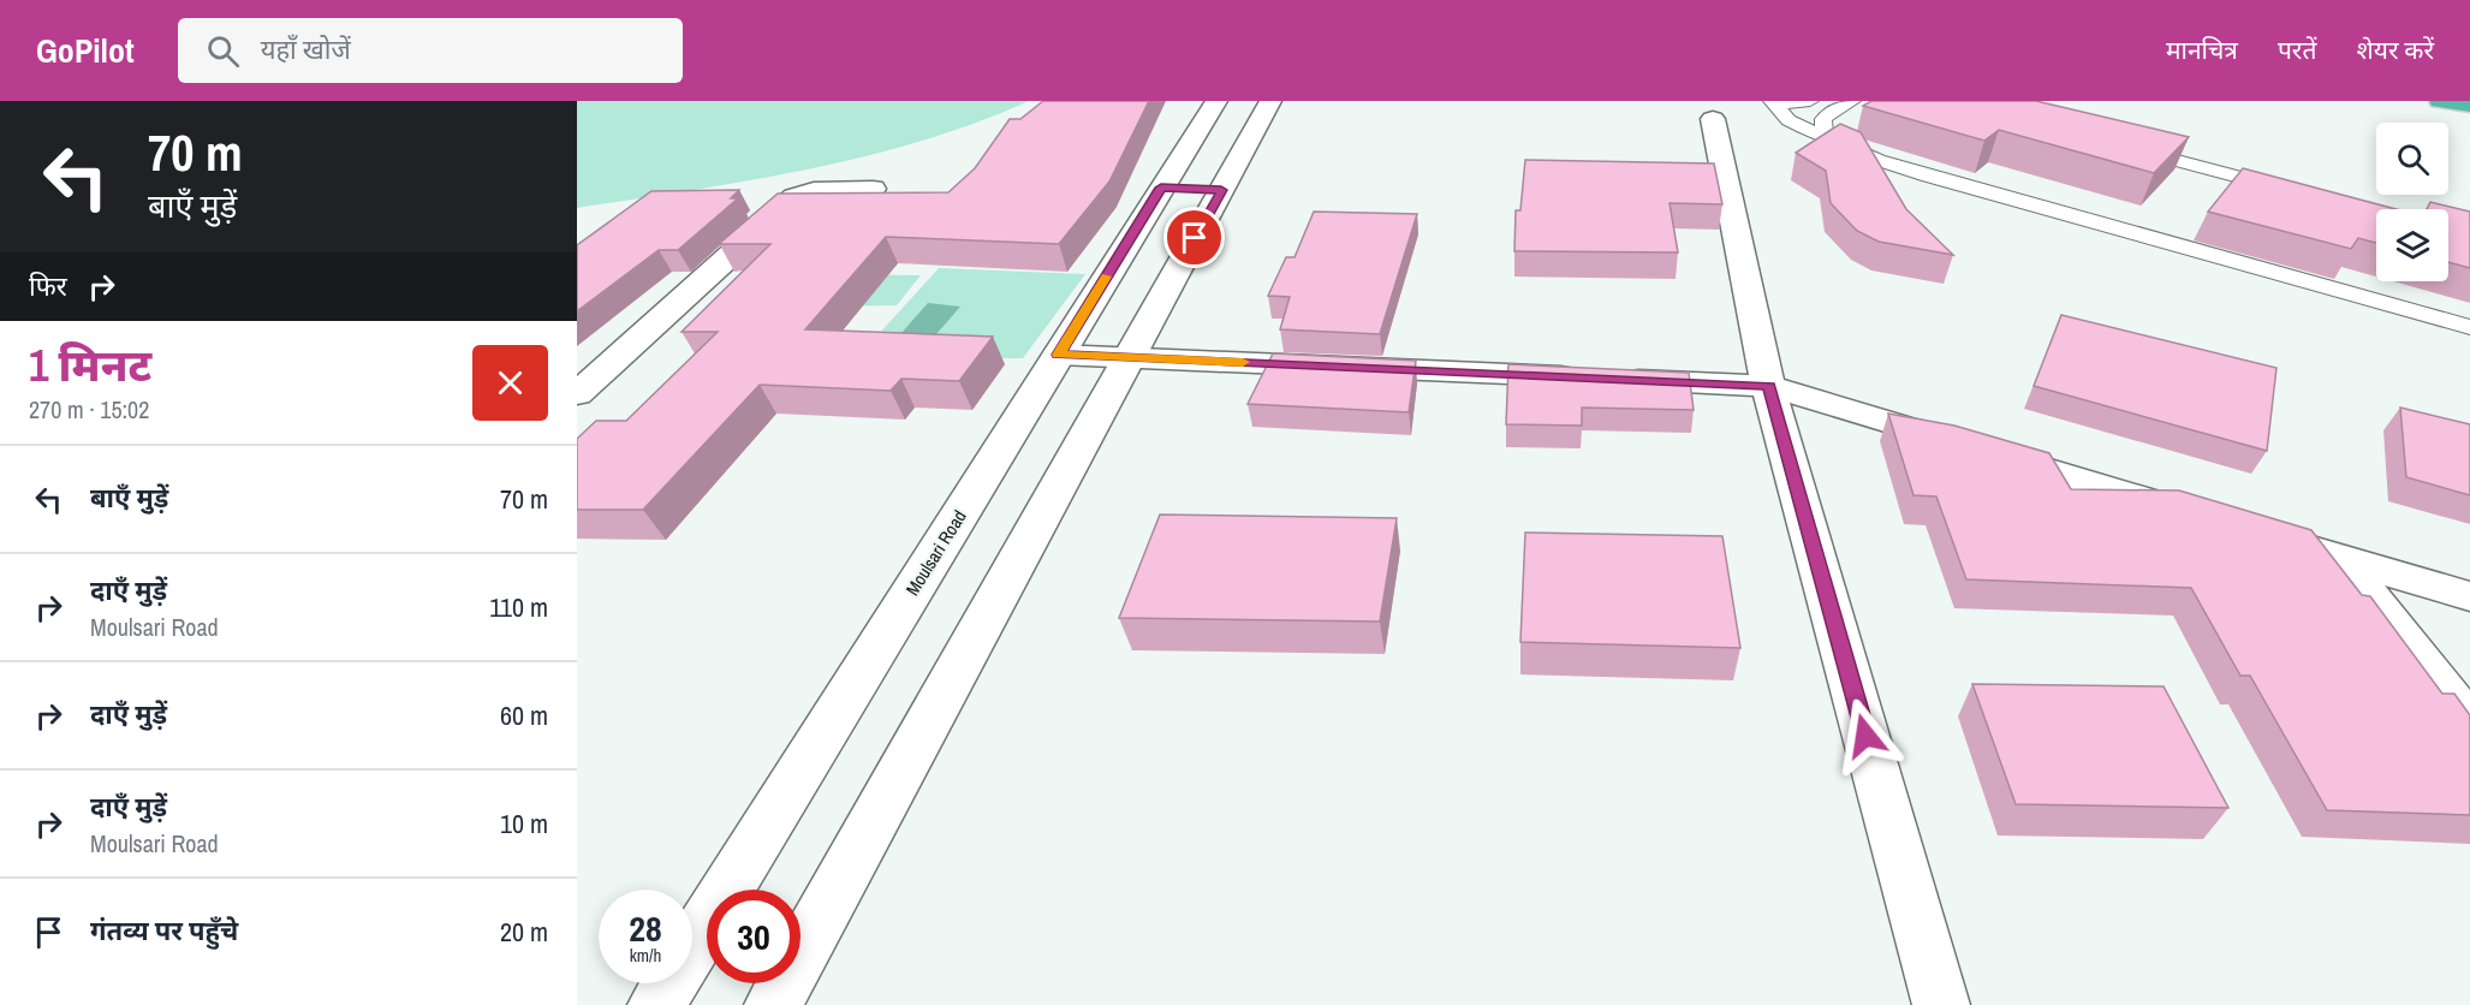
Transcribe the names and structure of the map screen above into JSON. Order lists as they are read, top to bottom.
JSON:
{
  "streets": {
    "street": ["Moulsari Road"]
  },
  "page": {
    "header": "GoPilot",
    "search": "यहाँ खोजें",
    "nav": ["मानचित्र", "परतें", "शेयर करें"],
    "turn": ["70 m", "बाएँ मुड़ें"],
    "then": "फिर",
    "heading": ["1 मिनट", "270 m · 15:02"],
    "list": [
      {
        "name": "बाएँ मुड़ें",
        "value": "70 m"
      },
      {
        "name": "दाएँ मुड़ें",
        "note": "Moulsari Road",
        "value": "110 m"
      },
      {
        "name": "दाएँ मुड़ें",
        "value": "60 m"
      },
      {
        "name": "दाएँ मुड़ें",
        "note": "Moulsari Road",
        "value": "10 m"
      },
      {
        "name": "गंतव्य पर पहुँचे",
        "value": "20 m"
      }
    ],
    "speed": "28 km/h",
    "limit": "30"
  }
}
